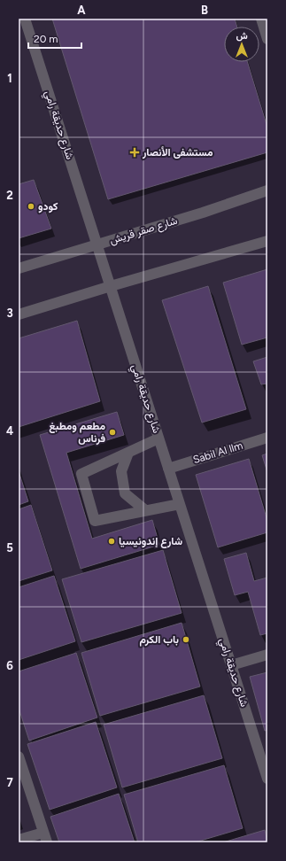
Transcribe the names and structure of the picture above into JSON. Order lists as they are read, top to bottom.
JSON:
{
  "streets": {
    "street": ["شارع حديقة رامي", "شارع صقر قريش", "Sabil Al llm"]
  },
  "crossings": [
    ["شارع حديقة رامي", "شارع صقر قريش"],
    ["شارع حديقة رامي", "Sabil Al llm"]
  ],
  "places": {
    "health": ["مستشفى الأنصار"],
    "other": [
      "كودو",
      "مطعم ومطبغ فرناس",
      "شارع إندونيسيا",
      "باب الكرم"
    ]
  },
  "scale_bar": "20 m",
  "north": "top",
  "grid": {
    "columns": ["A", "B"],
    "rows": [
      "1",
      "2",
      "3",
      "4",
      "5",
      "6",
      "7"
    ]
  }
}
